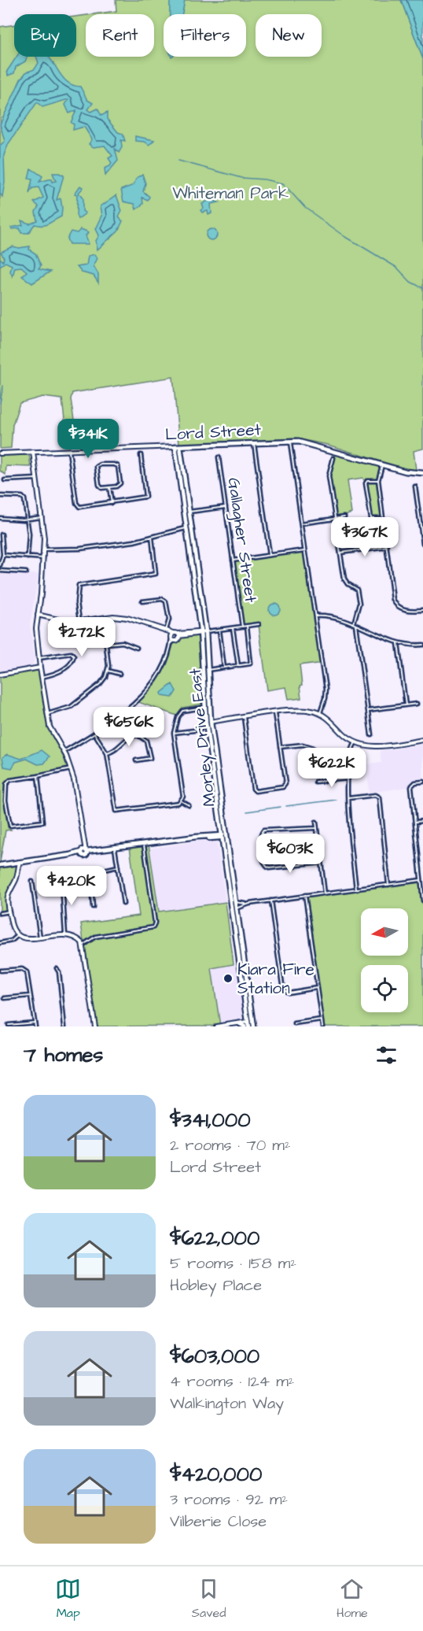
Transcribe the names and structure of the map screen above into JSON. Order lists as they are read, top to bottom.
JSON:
{
  "streets": {
    "main road": ["Lord Street", "Morley Drive East"],
    "street": ["Gallagher Street"]
  },
  "crossings": [
    ["Lord Street", "Morley Drive East"],
    ["Gallagher Street", "Morley Drive East"]
  ],
  "parks": ["Whiteman Park"],
  "places": ["Kiara Fire Station"],
  "north": "left",
  "page": {
    "chip": [
      "Buy",
      "Rent",
      "Filters",
      "New"
    ],
    "price": [
      "$341K",
      "$367K",
      "$272K",
      "$656K",
      "$622K",
      "$603K",
      "$420K"
    ],
    "heading": "7 homes",
    "list": [
      {
        "name": "$341,000",
        "note": "2 rooms · 70 m² · Lord Street"
      },
      {
        "name": "$622,000",
        "note": "5 rooms · 158 m² · Hobley Place"
      },
      {
        "name": "$603,000",
        "note": "4 rooms · 124 m² · Walkington Way"
      },
      {
        "name": "$420,000",
        "note": "3 rooms · 92 m² · Vilberie Close"
      }
    ],
    "tabs": ["Map", "Saved", "Home"]
  }
}
